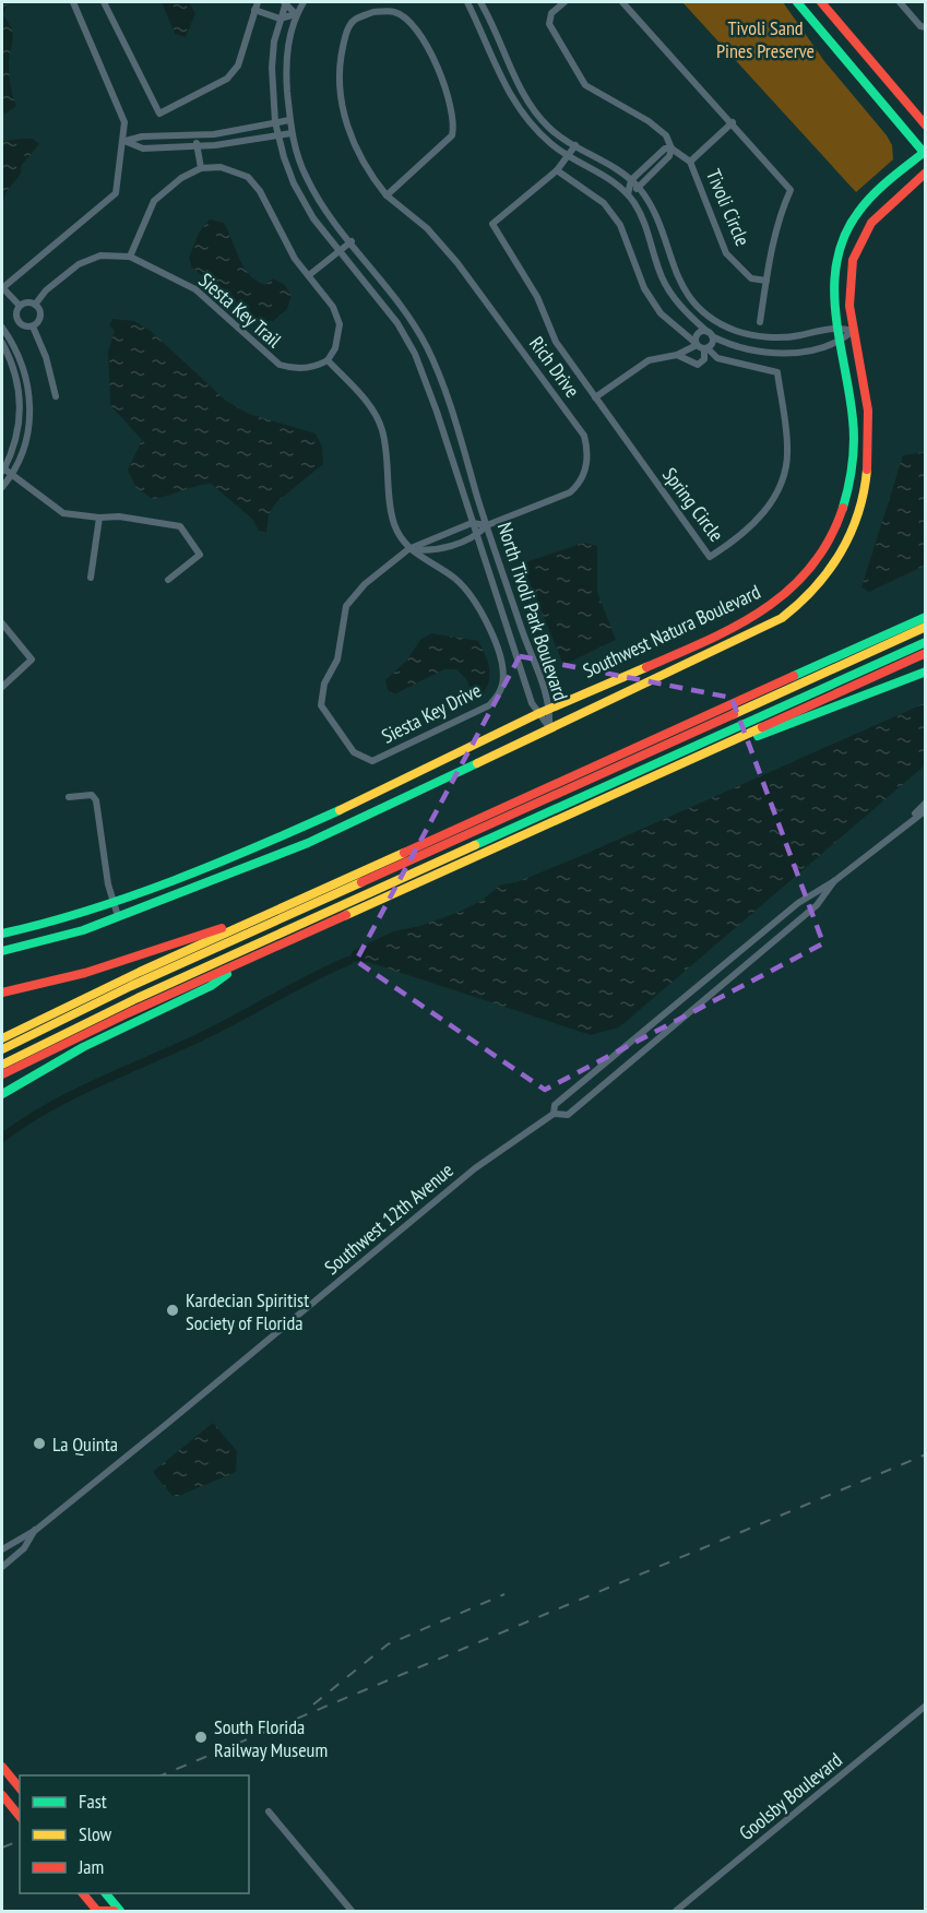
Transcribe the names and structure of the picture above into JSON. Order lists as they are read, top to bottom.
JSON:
{
  "streets": {
    "main road": ["Southwest Natura Boulevard"],
    "street": [
      "Tivoli Circle",
      "Siesta Key Trail",
      "Rich Drive",
      "Spring Circle",
      "North Tivoli Park Boulevard",
      "Siesta Key Drive",
      "Southwest 12th Avenue",
      "Goolsby Boulevard"
    ]
  },
  "crossings": [
    ["Rich Drive", "North Tivoli Park Boulevard"],
    ["North Tivoli Park Boulevard", "Southwest Natura Boulevard"]
  ],
  "parks": ["Tivoli Sand Pines Preserve"],
  "places": ["Kardecian Spiritist Society of Florida", "La Quinta", "South Florida Railway Museum"],
  "legend": ["Fast", "Slow", "Jam"]
}
